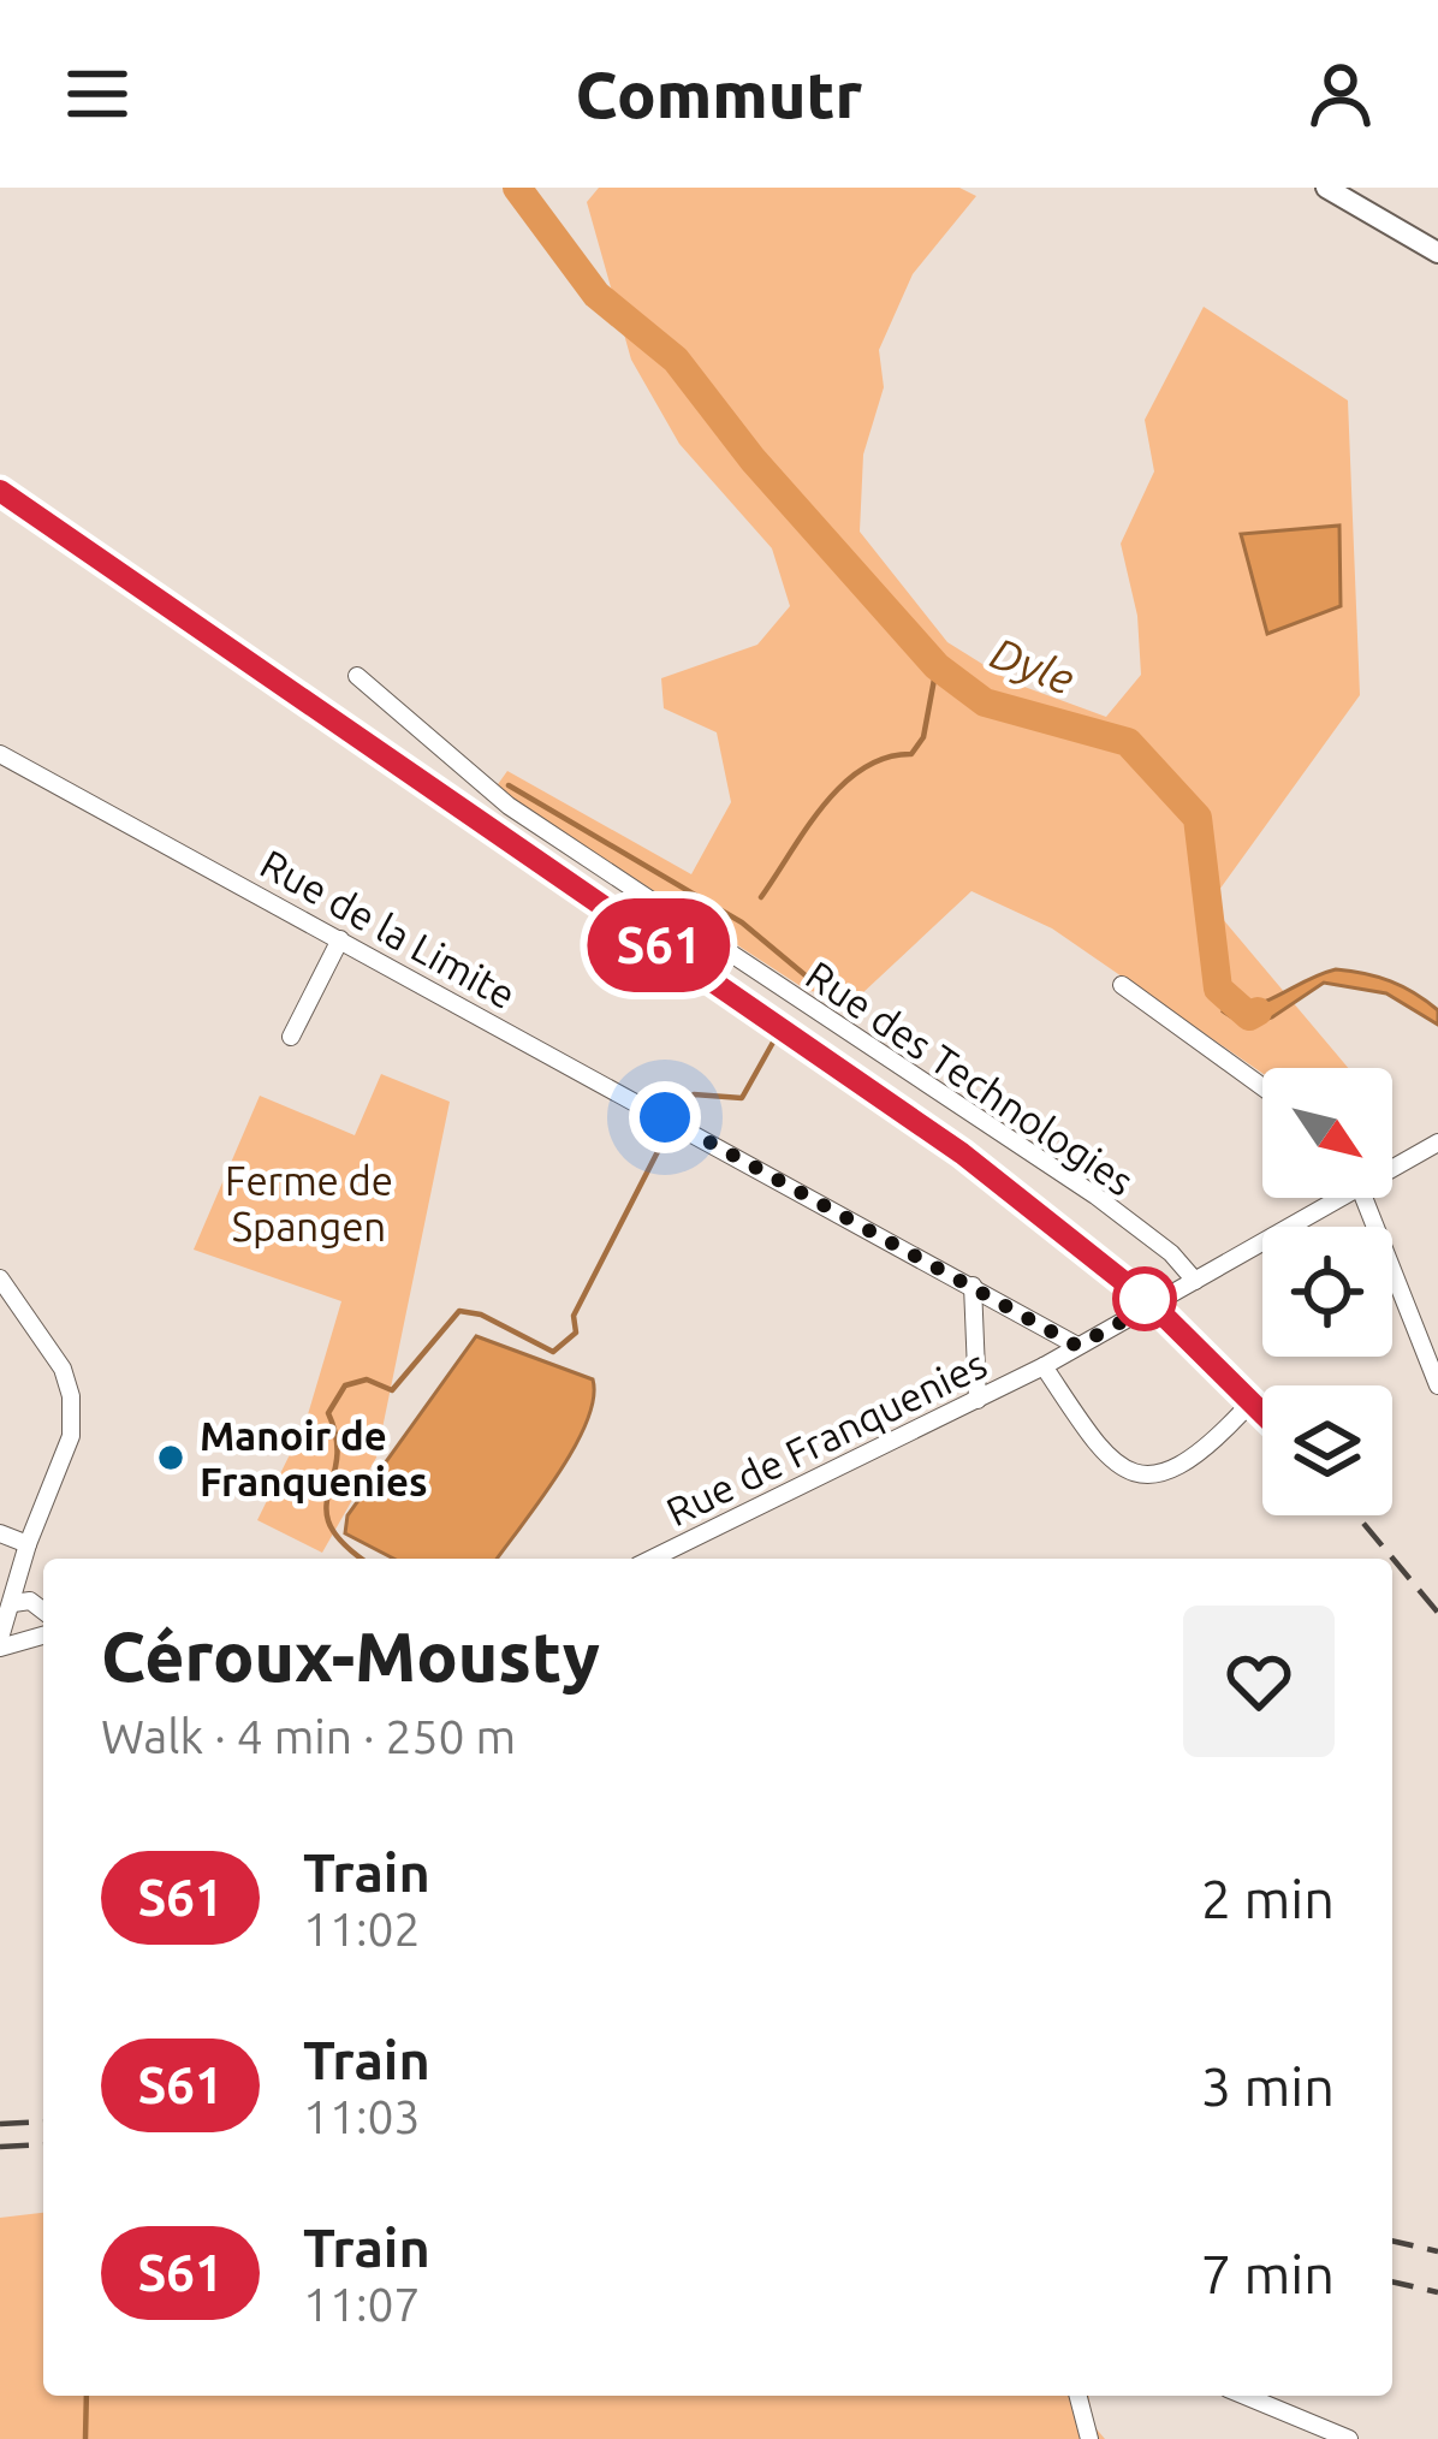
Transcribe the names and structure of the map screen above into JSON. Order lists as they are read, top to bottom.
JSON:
{
  "streets": {
    "street": ["Rue de la Limite", "Rue des Technologies", "Rue de Franquenies"]
  },
  "crossings": [
    ["Rue de la Limite", "Rue de Franquenies"],
    ["Rue des Technologies", "Rue de Franquenies"]
  ],
  "water": ["Dyle"],
  "parks": ["Ferme de Spangen"],
  "places": ["Manoir de Franquenies"],
  "north": "bottom right",
  "page": {
    "header": "Commutr",
    "on_map": "S61",
    "heading": ["Céroux-Mousty", "Walk · 4 min · 250 m"],
    "list": [
      {
        "mark": "S61",
        "name": "Train",
        "note": "11:02",
        "value": "2 min"
      },
      {
        "mark": "S61",
        "name": "Train",
        "note": "11:03",
        "value": "3 min"
      },
      {
        "mark": "S61",
        "name": "Train",
        "note": "11:07",
        "value": "7 min"
      }
    ]
  }
}
